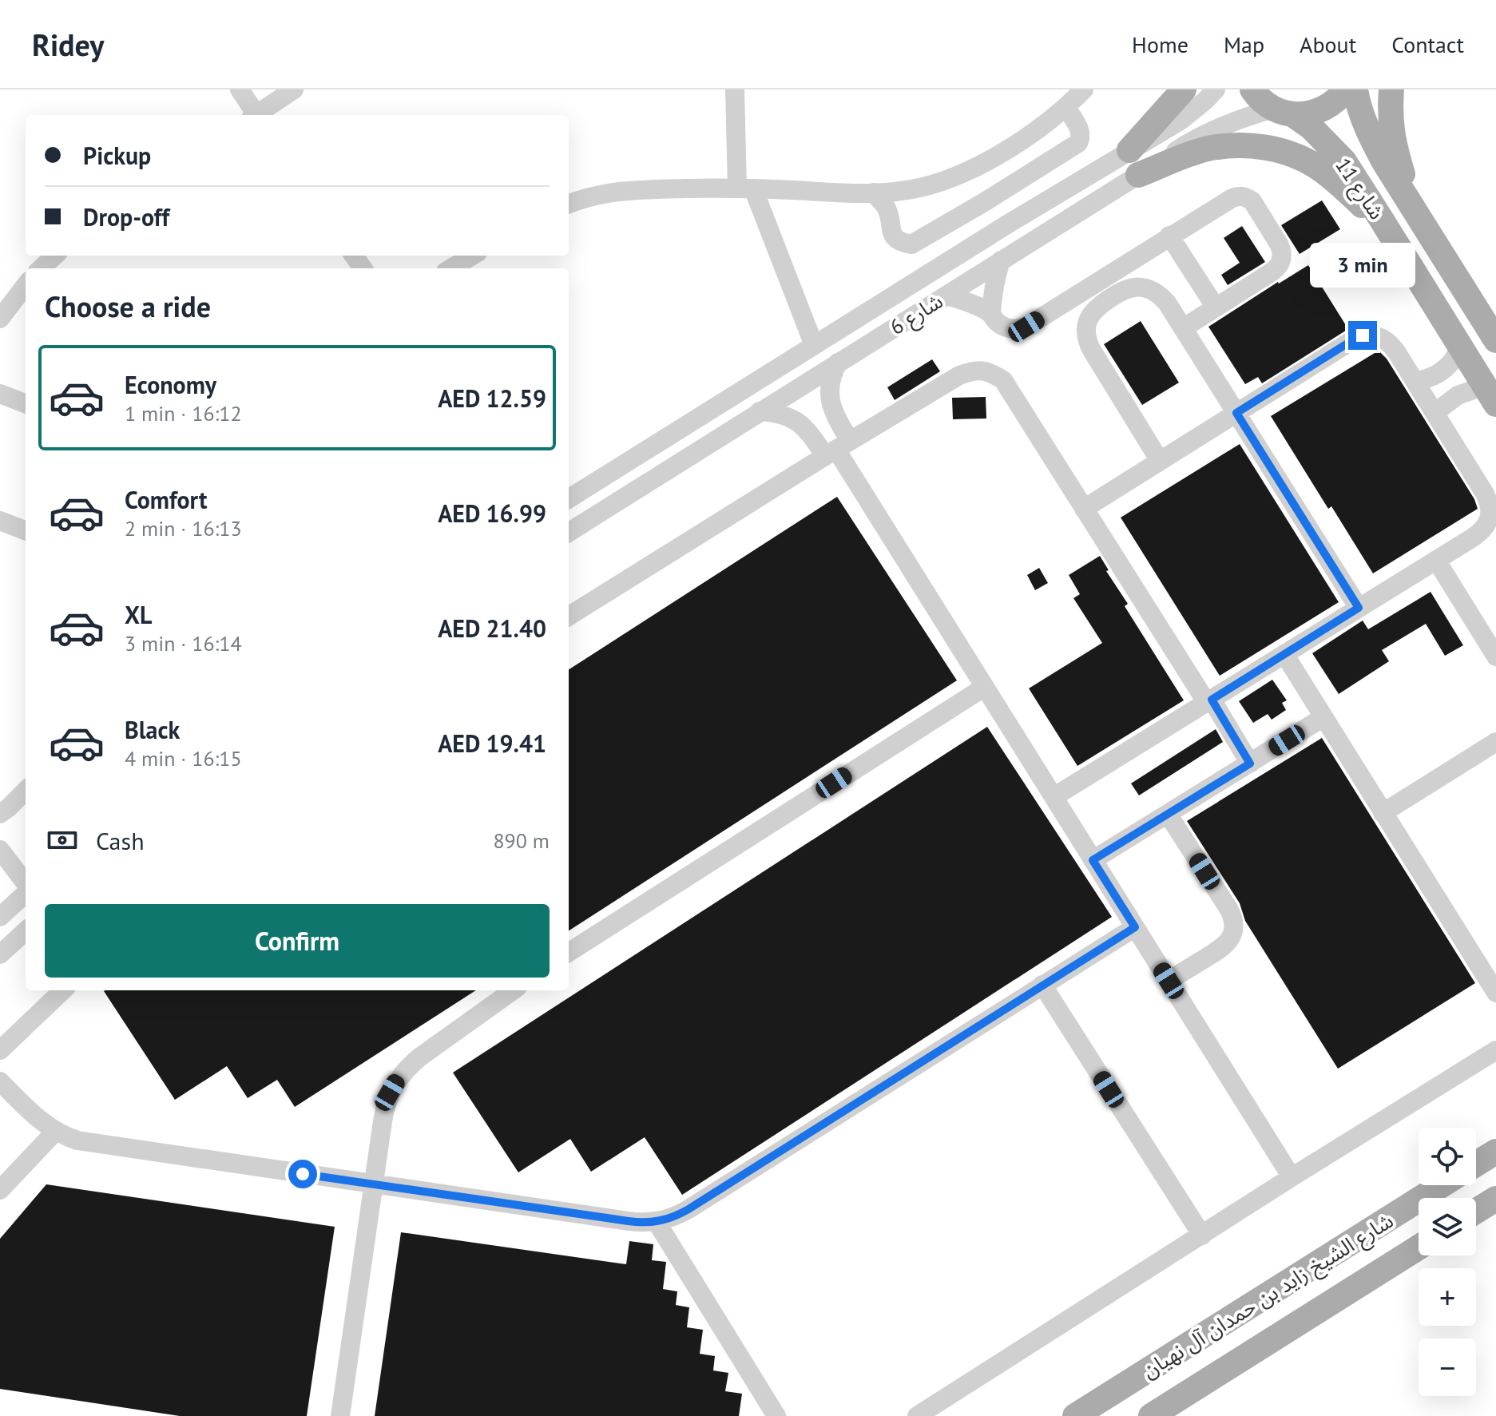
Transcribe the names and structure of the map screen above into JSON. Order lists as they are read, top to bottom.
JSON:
{
  "streets": {
    "main road": ["شارع 11", "شارع الشيخ زايد بن حمدان آل نهيان"],
    "street": ["شارع 6"]
  },
  "crossings": [
    ["شارع 11", "شارع 6"]
  ],
  "page": {
    "header": "Ridey",
    "nav": [
      "Home",
      "Map",
      "About",
      "Contact"
    ],
    "banner": ["Pickup", "Drop-off"],
    "bubble": "3 min",
    "heading": "Choose a ride",
    "list": [
      {
        "name": "Economy",
        "note": "1 min · 16:12",
        "value": "AED 12.59"
      },
      {
        "name": "Comfort",
        "note": "2 min · 16:13",
        "value": "AED 16.99"
      },
      {
        "name": "XL",
        "note": "3 min · 16:14",
        "value": "AED 21.40"
      },
      {
        "name": "Black",
        "note": "4 min · 16:15",
        "value": "AED 19.41"
      }
    ],
    "pay": ["Cash", "890 m"],
    "buttons": "Confirm",
    "map_buttons": ["+", "−"]
  }
}
